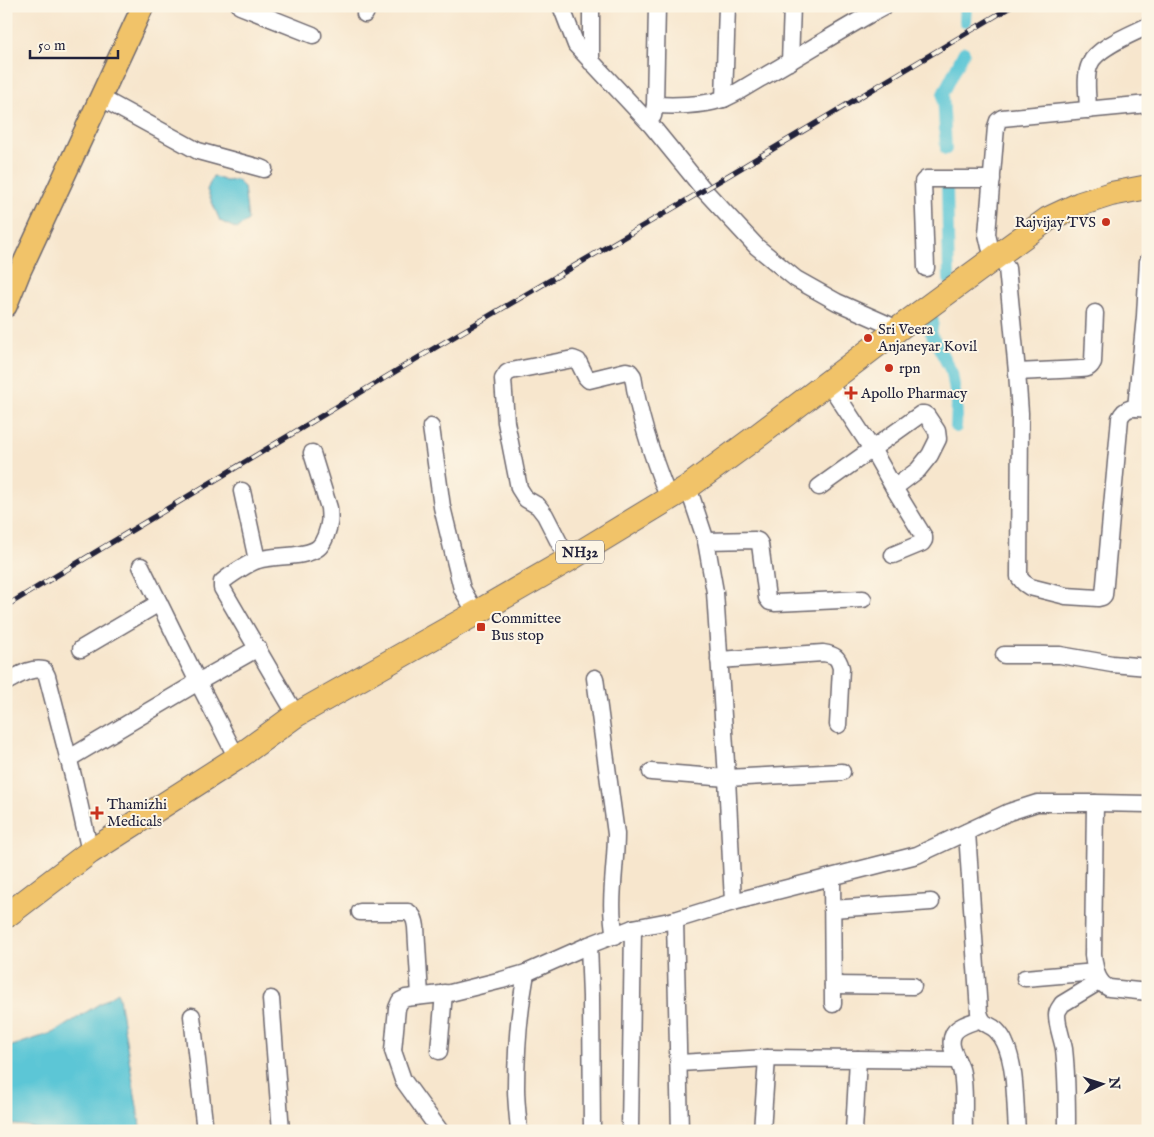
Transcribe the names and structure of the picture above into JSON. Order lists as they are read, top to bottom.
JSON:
{
  "streets": {
    "highway": ["NH32"]
  },
  "places": {
    "other": ["Rajvijay TVS", "Sri Veera Anjaneyar Kovil", "rpn"],
    "health": ["Apollo Pharmacy", "Thamizhi Medicals"],
    "transit": ["Committee Bus stop"]
  },
  "scale_bar": "50 m",
  "north": "right"
}
